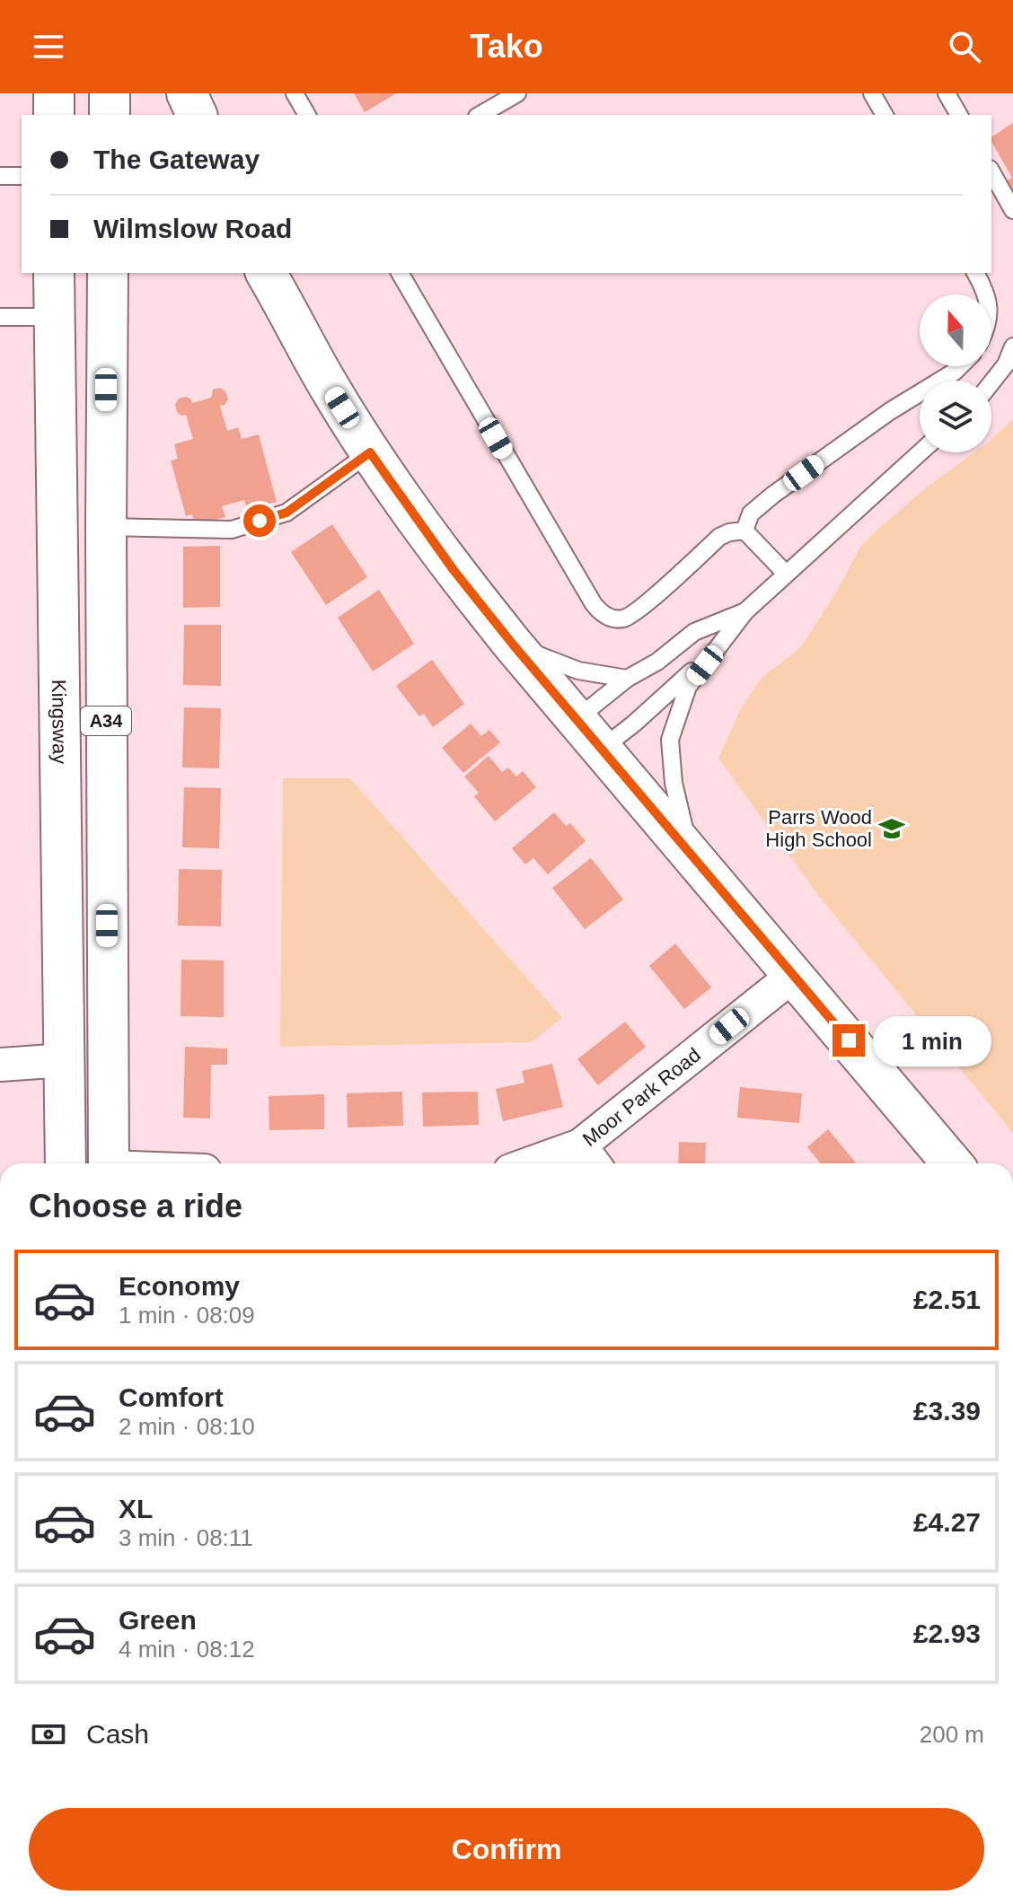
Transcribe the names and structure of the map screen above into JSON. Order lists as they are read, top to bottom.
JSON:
{
  "streets": {
    "main road": ["Kingsway", "A34"],
    "street": ["Moor Park Road"]
  },
  "places": {
    "school or university": ["Parrs Wood High School"]
  },
  "north": "top",
  "page": {
    "header": "Tako",
    "banner": ["The Gateway", "Wilmslow Road"],
    "bubble": "1 min",
    "heading": "Choose a ride",
    "list": [
      {
        "name": "Economy",
        "note": "1 min · 08:09",
        "value": "£2.51"
      },
      {
        "name": "Comfort",
        "note": "2 min · 08:10",
        "value": "£3.39"
      },
      {
        "name": "XL",
        "note": "3 min · 08:11",
        "value": "£4.27"
      },
      {
        "name": "Green",
        "note": "4 min · 08:12",
        "value": "£2.93"
      }
    ],
    "pay": ["Cash", "200 m"],
    "buttons": "Confirm"
  }
}
